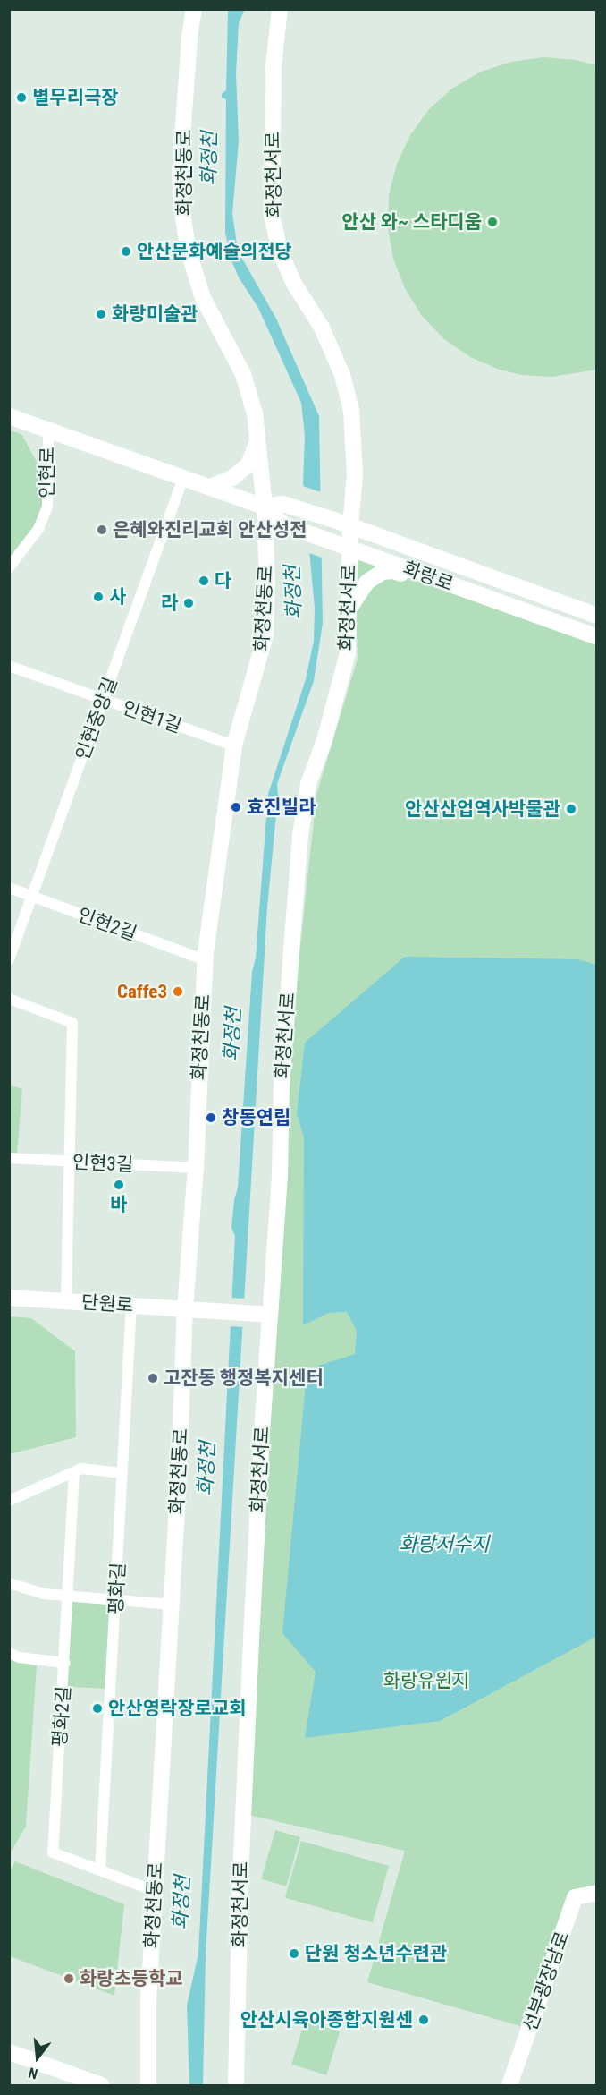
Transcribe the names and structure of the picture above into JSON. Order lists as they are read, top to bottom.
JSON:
{
  "streets": {
    "street": [
      "화정천동로",
      "화정천서로",
      "인현로",
      "화랑로",
      "인현1길",
      "인현중앙길",
      "인현2길",
      "인현3길",
      "단원로",
      "평화길",
      "평화2길",
      "선부광장남로"
    ]
  },
  "crossings": [
    ["화정천동로", "화랑로"],
    ["화정천동로", "인현1길"],
    ["화정천동로", "인현2길"],
    ["화정천동로", "인현3길"],
    ["화정천동로", "단원로"],
    ["화정천동로", "평화2길"],
    ["화정천서로", "화랑로"],
    ["화정천서로", "단원로"],
    ["인현로", "화랑로"],
    ["화랑로", "인현중앙길"],
    ["인현1길", "인현중앙길"],
    ["인현중앙길", "인현2길"],
    ["단원로", "평화길"],
    ["평화길", "평화2길"]
  ],
  "water": ["화정천", "화랑저수지"],
  "parks": ["화랑유원지"],
  "places": [
    "별무리극장",
    "안산 와~ 스타디움",
    "안산문화예술의전당",
    "화랑미술관",
    "은혜와진리교회 안산성전",
    "다",
    "사",
    "라",
    "효진빌라",
    "안산산업역사박물관",
    "Caffe3",
    "창동연립",
    "바",
    "고잔동 행정복지센터",
    "안산영락장로교회",
    "단원 청소년수련관",
    "화랑초등학교",
    "안산시육아종합지원센"
  ],
  "north": "bottom"
}
